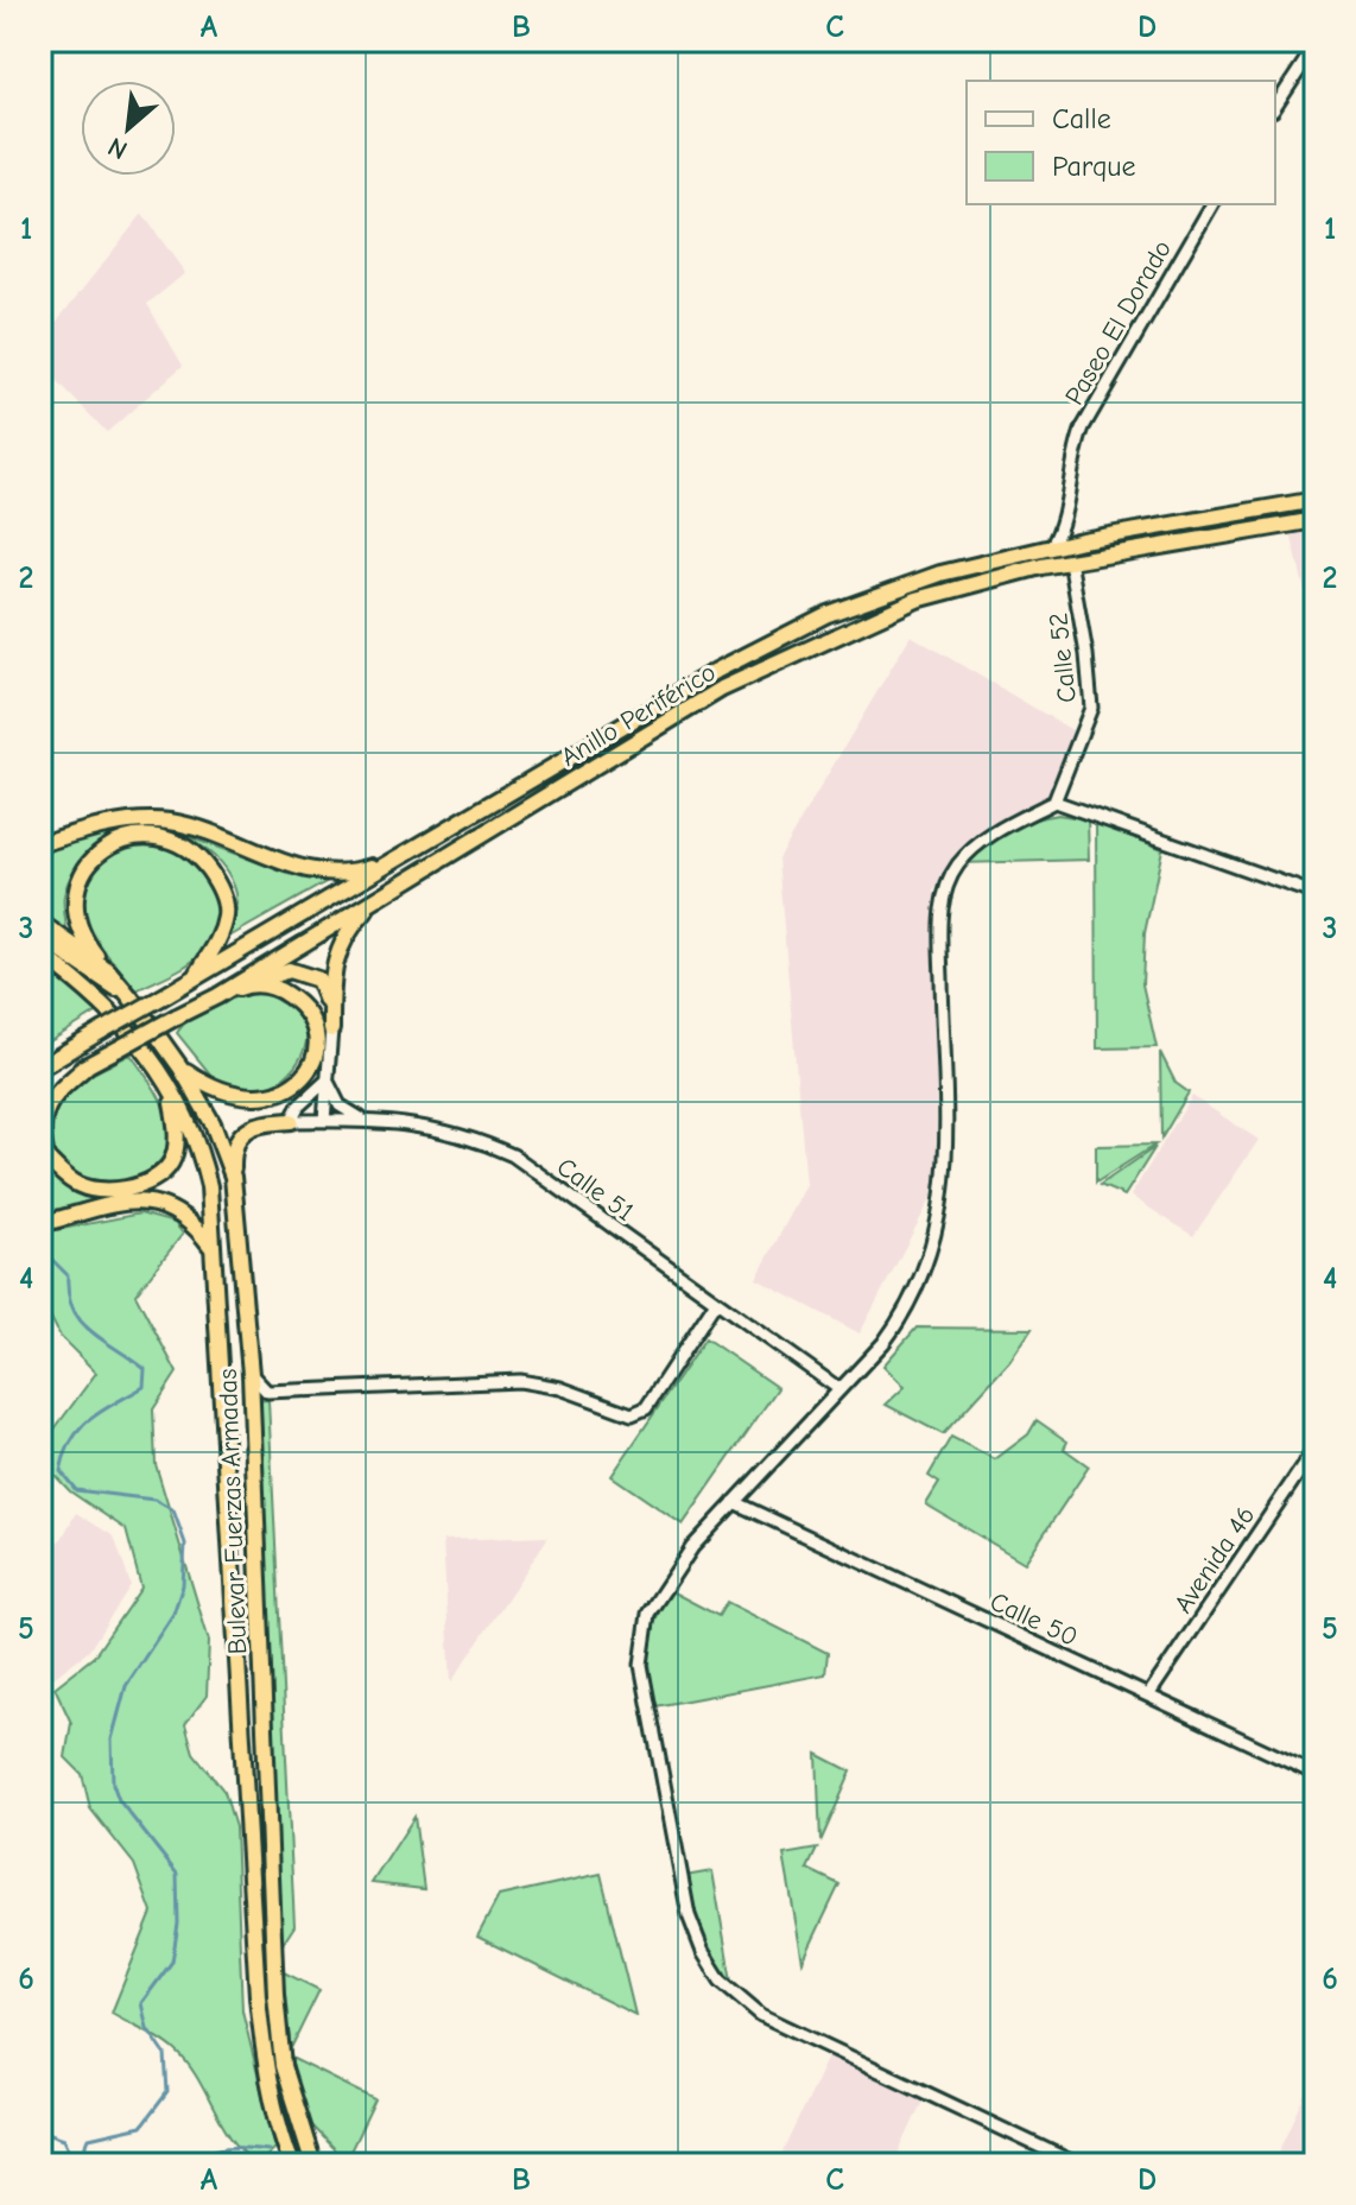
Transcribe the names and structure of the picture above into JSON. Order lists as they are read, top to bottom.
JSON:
{
  "streets": {
    "highway": ["Anillo Periférico", "Bulevar Fuerzas Armadas"],
    "street": [
      "Paseo El Dorado",
      "Calle 52",
      "Calle 51",
      "Avenida 46",
      "Calle 50"
    ]
  },
  "crossings": [
    ["Paseo El Dorado", "Anillo Periférico"],
    ["Calle 52", "Anillo Periférico"],
    ["Avenida 46", "Calle 50"]
  ],
  "legend": ["Calle", "Parque"],
  "north": "bottom left",
  "grid": {
    "columns": [
      "A",
      "B",
      "C",
      "D"
    ],
    "rows": [
      "1",
      "2",
      "3",
      "4",
      "5",
      "6"
    ]
  }
}
